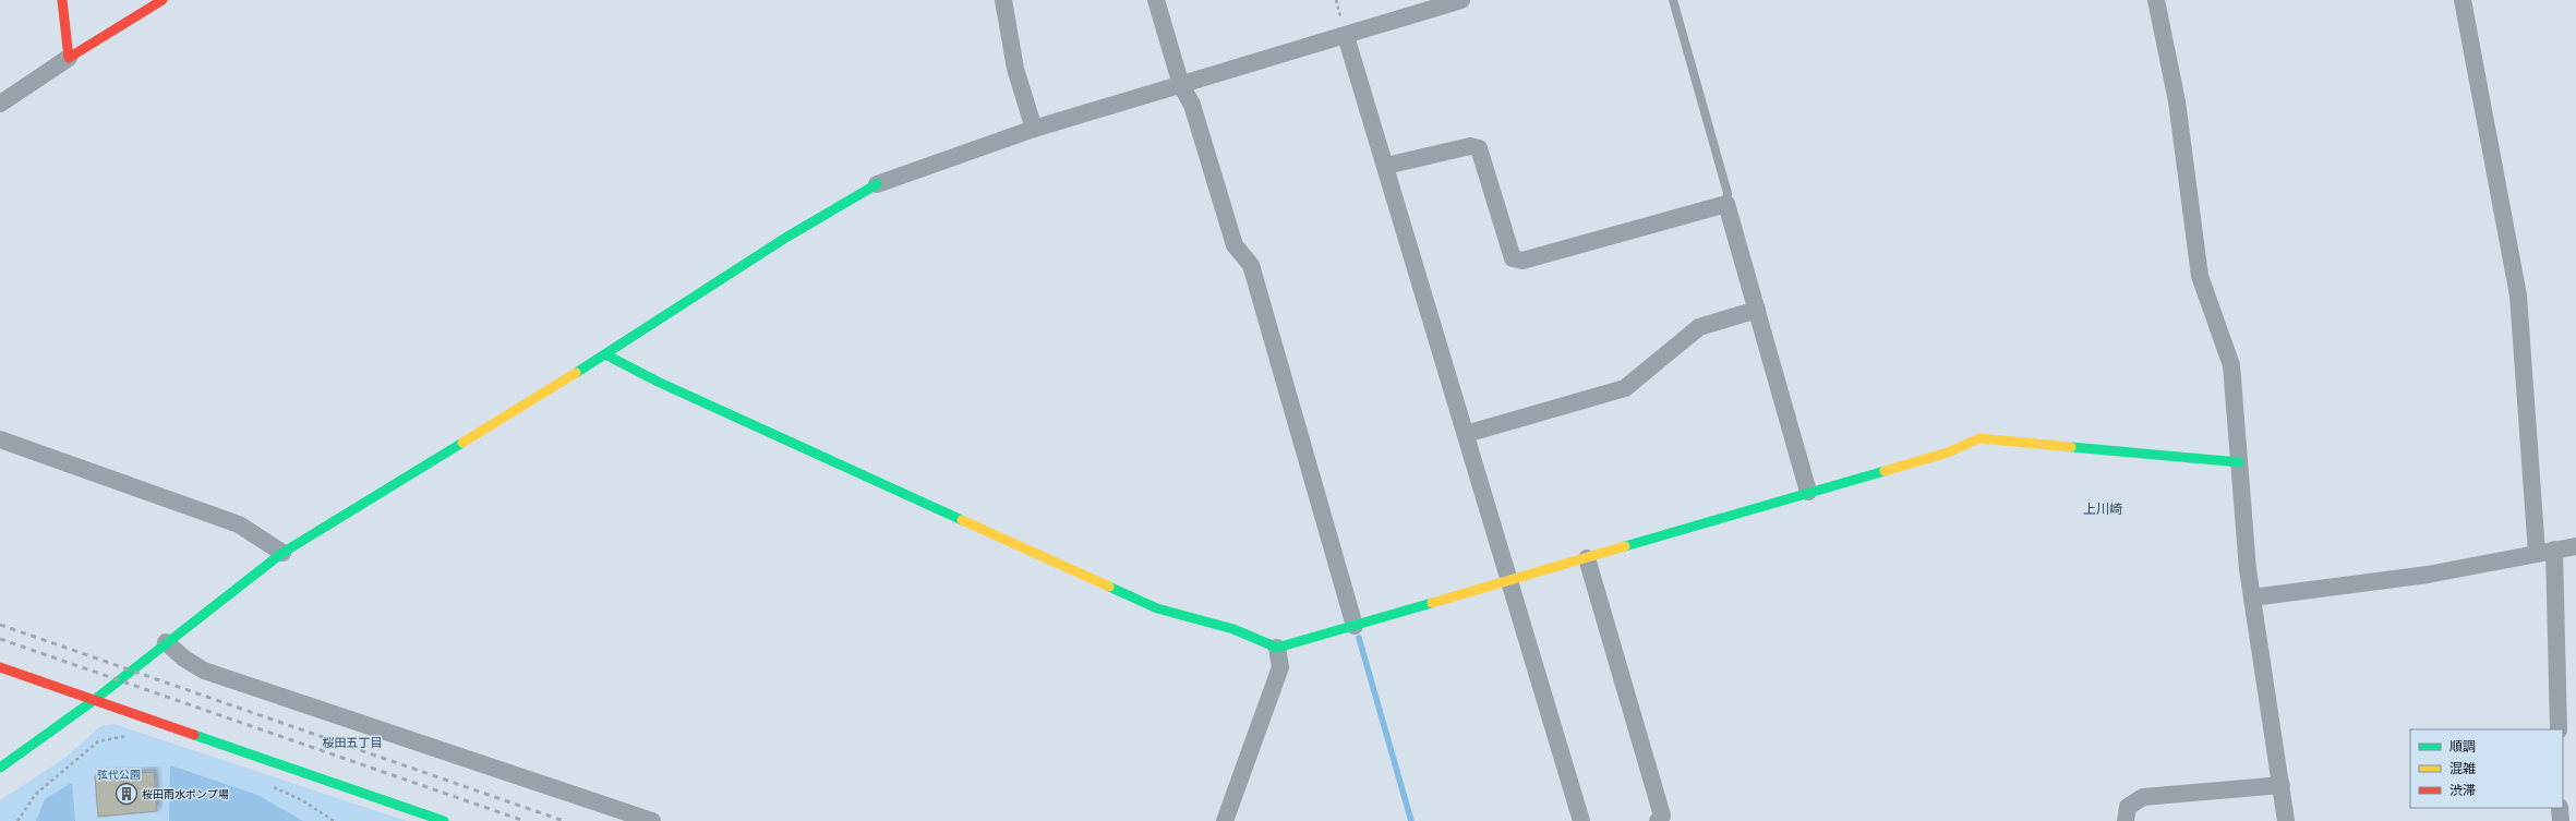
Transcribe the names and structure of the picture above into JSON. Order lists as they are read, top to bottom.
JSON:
{
  "districts": ["上川崎", "桜田五丁目"],
  "parks": ["弦代公園"],
  "places": {
    "building": ["桜田雨水ポンプ場"]
  },
  "legend": ["順調", "混雑", "渋滞"]
}
